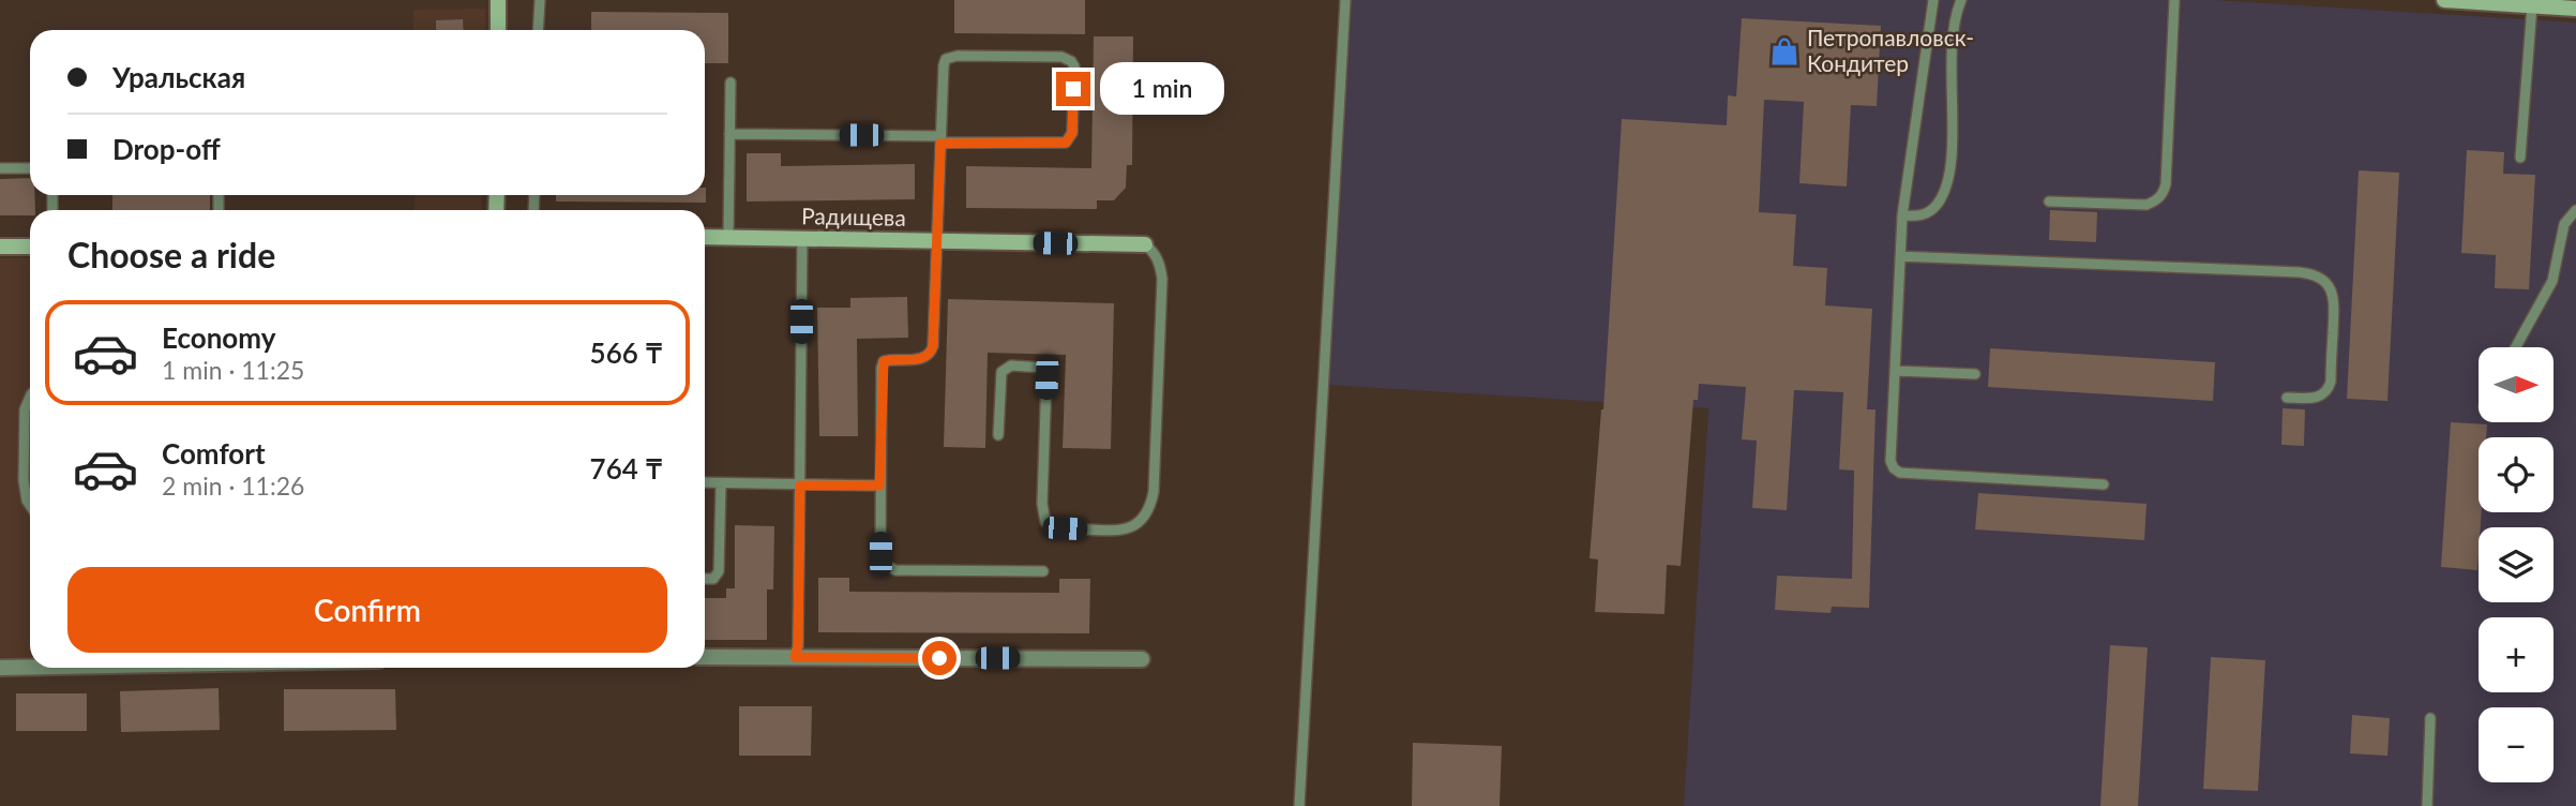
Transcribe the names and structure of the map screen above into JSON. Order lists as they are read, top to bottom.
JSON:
{
  "streets": {
    "street": ["Радищева"]
  },
  "places": {
    "shop": ["Петропавловск- Кондитер"]
  },
  "north": "right",
  "page": {
    "banner": ["Уральская", "Drop-off"],
    "bubble": "1 min",
    "heading": "Choose a ride",
    "list": [
      {
        "name": "Economy",
        "note": "1 min · 11:25",
        "value": "566 ₸"
      },
      {
        "name": "Comfort",
        "note": "2 min · 11:26",
        "value": "764 ₸"
      }
    ],
    "map_buttons": ["+", "−"],
    "buttons": "Confirm"
  }
}
